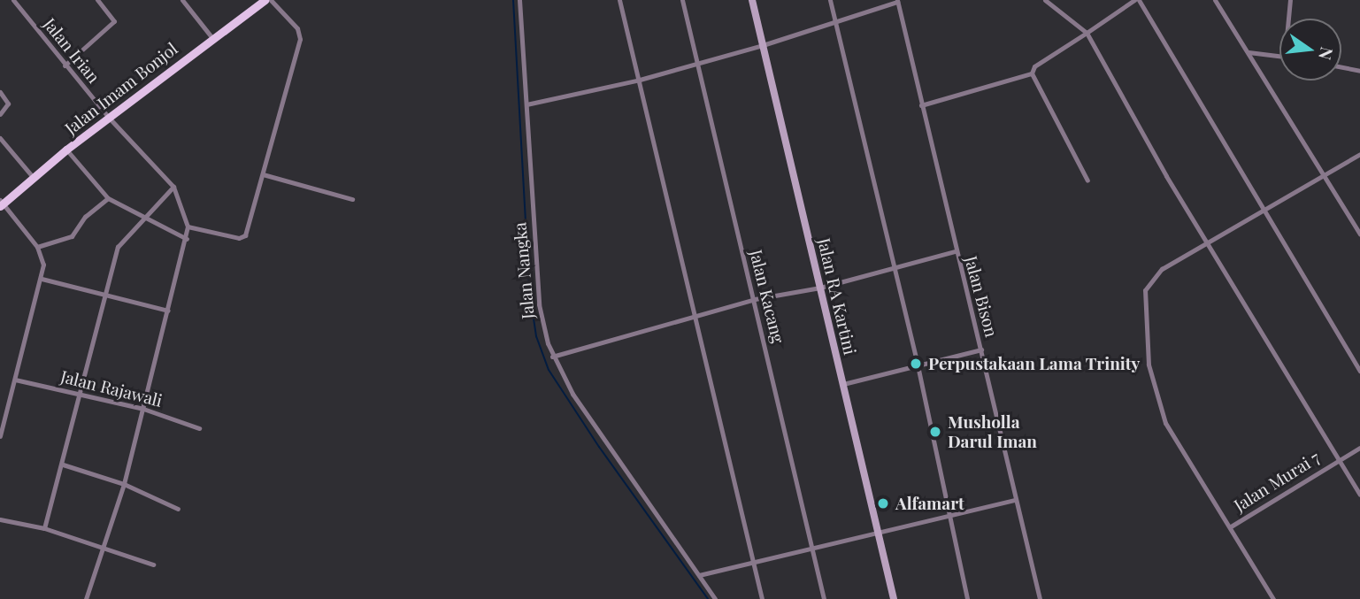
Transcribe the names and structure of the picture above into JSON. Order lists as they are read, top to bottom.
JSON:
{
  "streets": {
    "main road": ["Jalan Imam Bonjol", "Jalan RA Kartini"],
    "street": [
      "Jalan Irian",
      "Jalan Nangka",
      "Jalan Kacang",
      "Jalan Bison",
      "Jalan Rajawali",
      "Jalan Murai 7"
    ]
  },
  "crossings": [
    ["Jalan Irian", "Jalan Imam Bonjol"]
  ],
  "places": ["Perpustakaan Lama Trinity", "Musholla Darul Iman", "Alfamart"],
  "north": "right"
}
